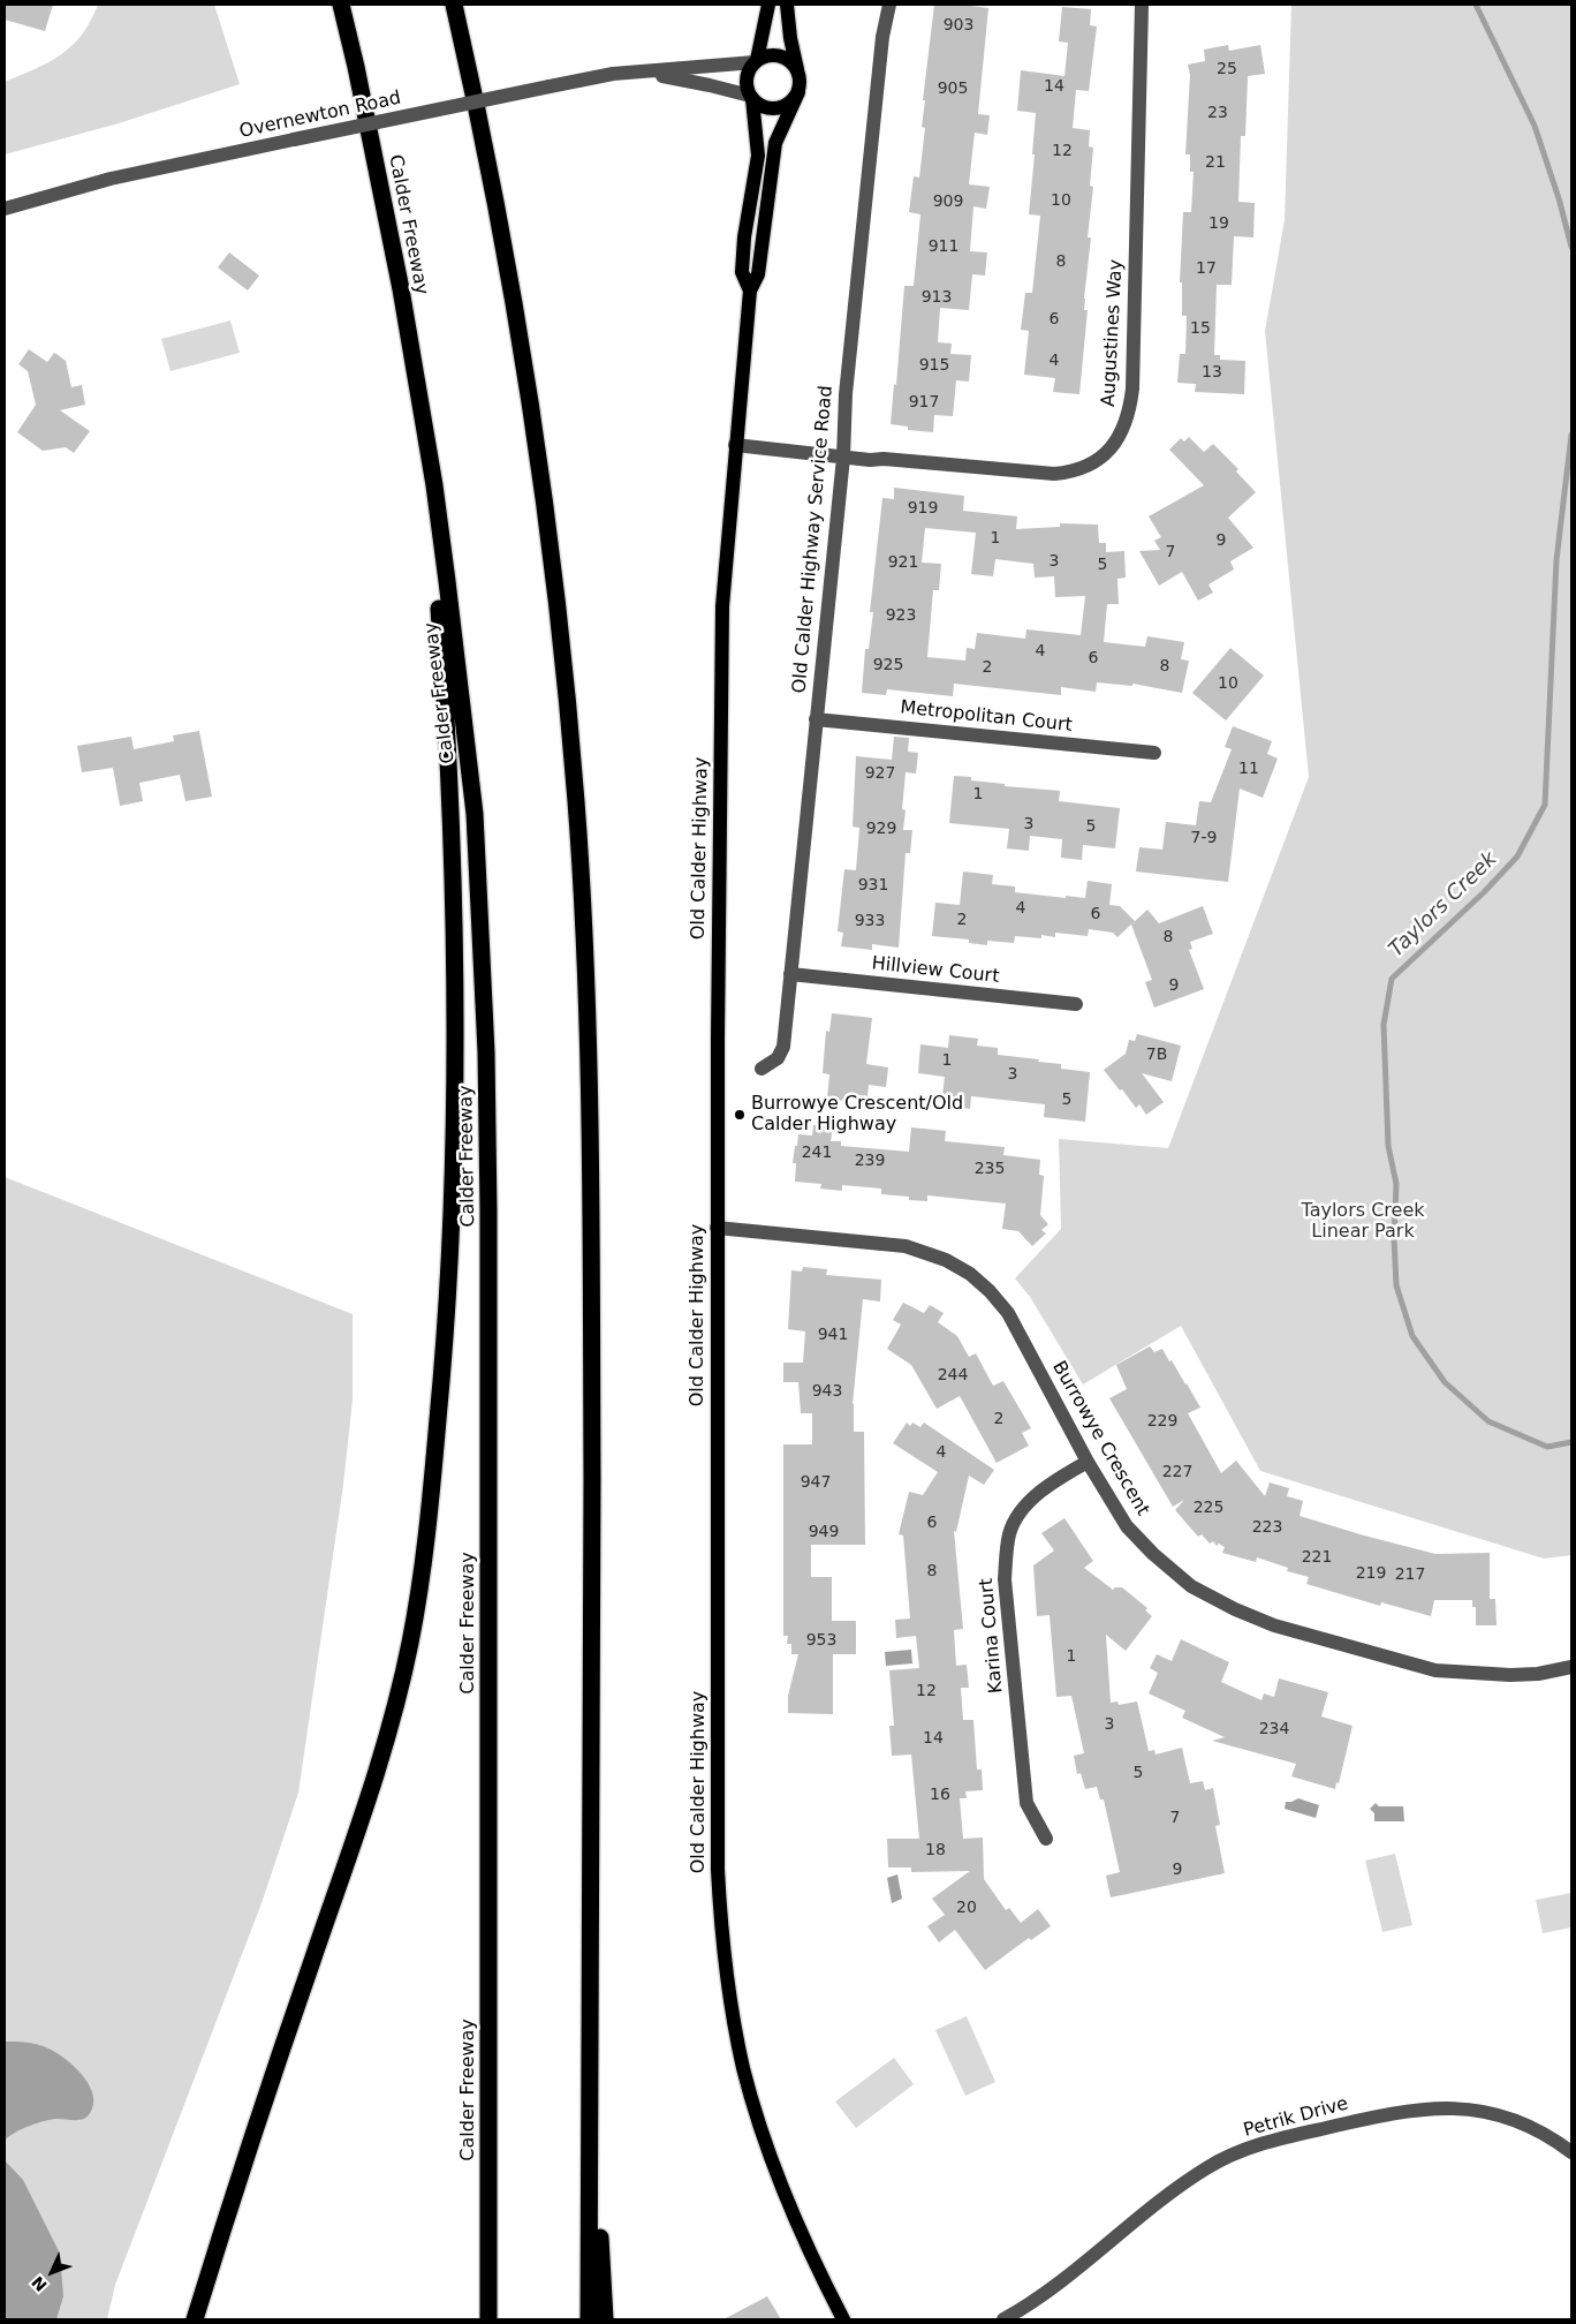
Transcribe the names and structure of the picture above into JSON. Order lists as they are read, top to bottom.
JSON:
{
  "streets": {
    "highway": ["Calder Freeway"],
    "main road": ["Old Calder Highway"],
    "street": [
      "Overnewton Road",
      "Augustines Way",
      "Old Calder Highway Service Road",
      "Metropolitan Court",
      "Hillview Court",
      "Burrowye Crescent",
      "Karina Court",
      "Petrik Drive"
    ]
  },
  "crossings": [
    ["Overnewton Road", "Old Calder Highway"],
    ["Augustines Way", "Old Calder Highway Service Road"],
    ["Augustines Way", "Old Calder Highway"],
    ["Old Calder Highway Service Road", "Metropolitan Court"],
    ["Old Calder Highway Service Road", "Hillview Court"],
    ["Old Calder Highway", "Burrowye Crescent"],
    ["Burrowye Crescent", "Karina Court"]
  ],
  "water": ["Taylors Creek"],
  "parks": ["Taylors Creek Linear Park"],
  "places": ["Burrowye Crescent/Old Calder Highway"],
  "house_numbers": [
    "903",
    "25",
    "14",
    "905",
    "23",
    "12",
    "21",
    "10",
    "909",
    "19",
    "911",
    "8",
    "17",
    "913",
    "6",
    "15",
    "4",
    "915",
    "13",
    "917",
    "919",
    "1",
    "9",
    "7",
    "3",
    "921",
    "5",
    "923",
    "4",
    "6",
    "925",
    "8",
    "2",
    "10",
    "11",
    "927",
    "1",
    "3",
    "5",
    "929",
    "7-9",
    "931",
    "4",
    "6",
    "2",
    "933",
    "8",
    "9",
    "7B",
    "1",
    "3",
    "5",
    "241",
    "239",
    "235",
    "941",
    "244",
    "943",
    "2",
    "229",
    "4",
    "227",
    "947",
    "225",
    "6",
    "223",
    "949",
    "221",
    "8",
    "219",
    "217",
    "953",
    "1",
    "12",
    "3",
    "234",
    "14",
    "5",
    "16",
    "7",
    "18",
    "9",
    "20"
  ],
  "north": "bottom left"
}
